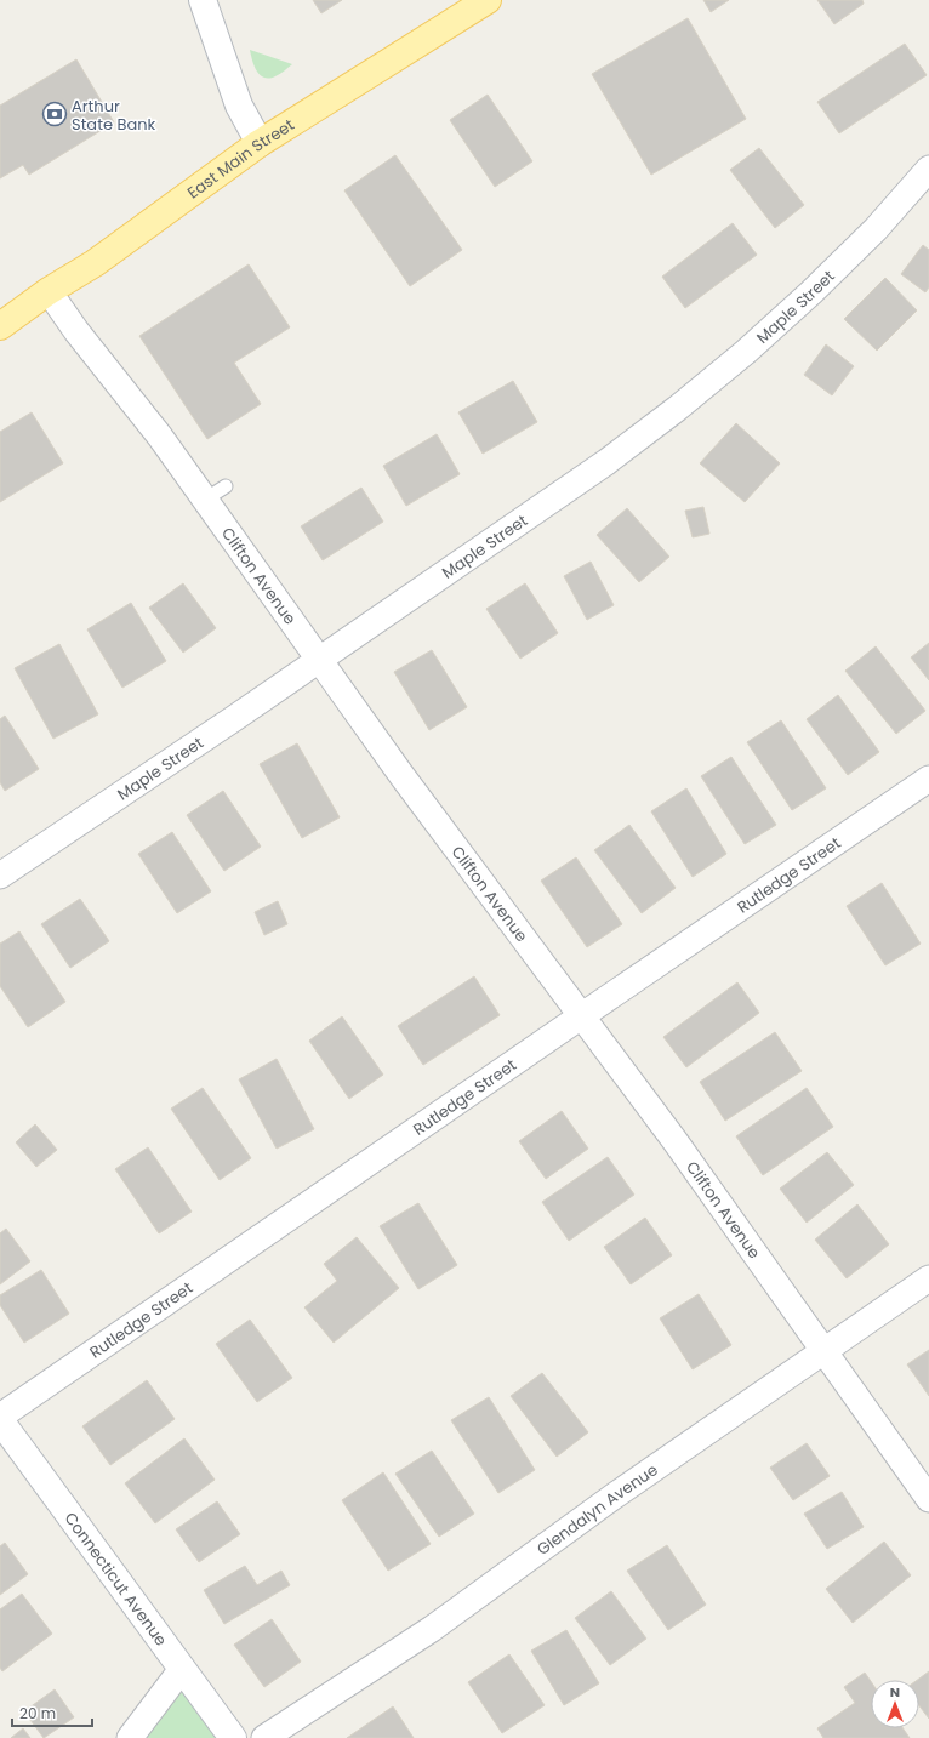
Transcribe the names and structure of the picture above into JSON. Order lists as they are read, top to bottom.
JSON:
{
  "streets": {
    "main road": ["East Main Street"],
    "street": [
      "Maple Street",
      "Clifton Avenue",
      "Rutledge Street",
      "Glendalyn Avenue",
      "Connecticut Avenue"
    ]
  },
  "crossings": [
    ["East Main Street", "Clifton Avenue"],
    ["Maple Street", "Clifton Avenue"],
    ["Clifton Avenue", "Rutledge Street"],
    ["Clifton Avenue", "Glendalyn Avenue"]
  ],
  "places": {
    "bank": ["Arthur State Bank"]
  },
  "scale_bar": "20 m",
  "north": "top"
}
